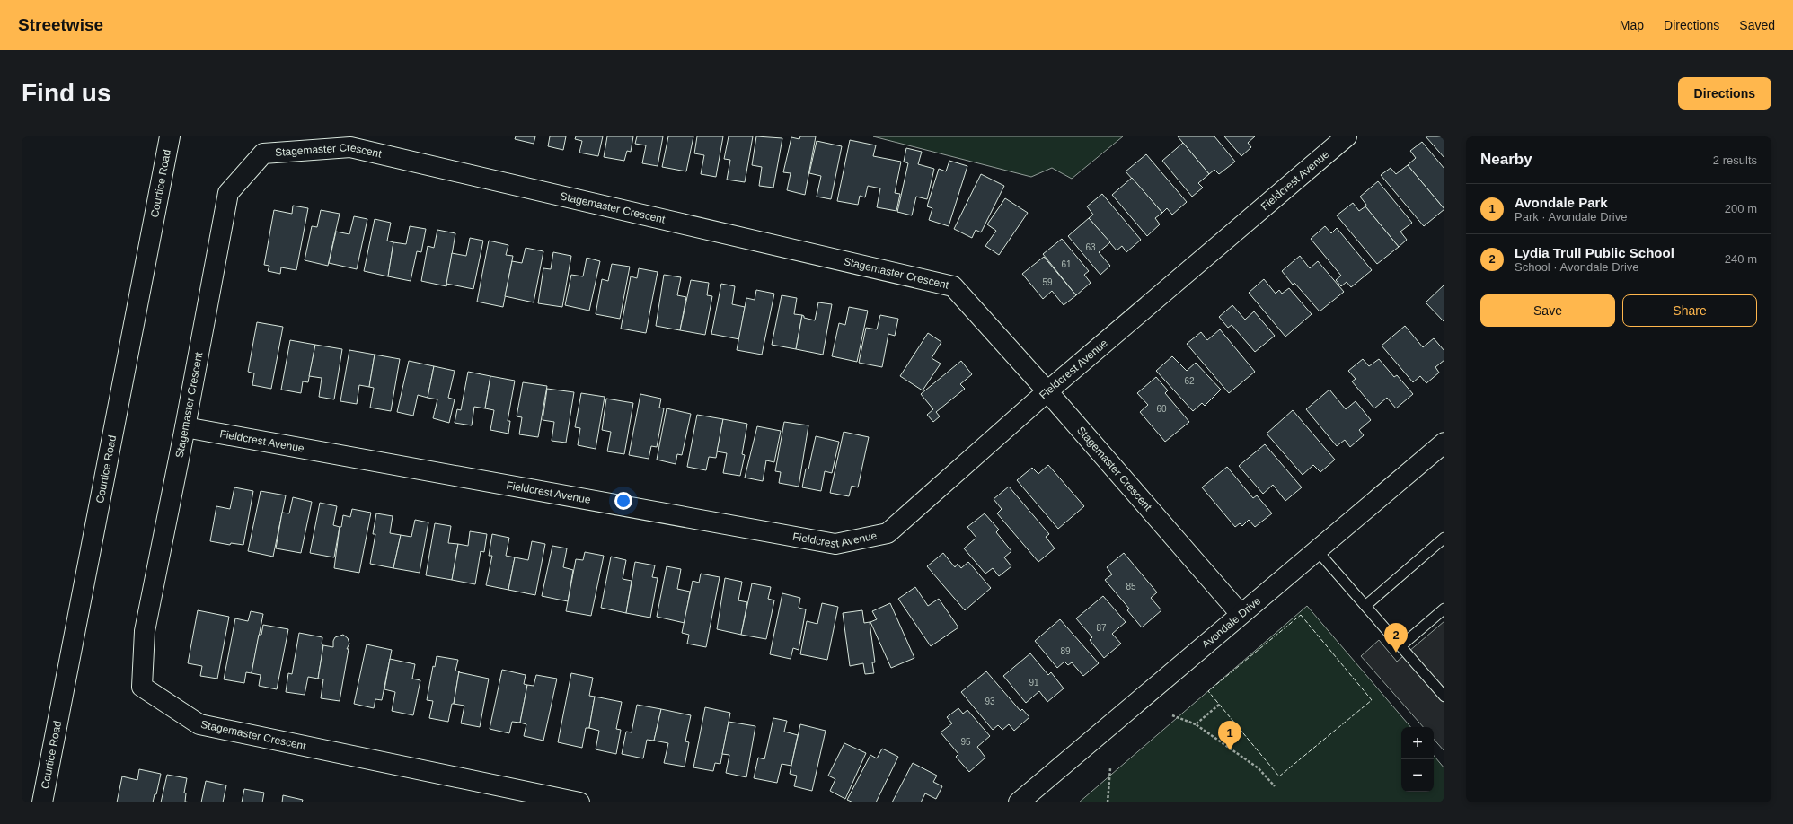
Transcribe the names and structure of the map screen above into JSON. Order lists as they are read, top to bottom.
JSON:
{
  "streets": {
    "street": [
      "Stagemaster Crescent",
      "Fieldcrest Avenue",
      "Courtice Road",
      "Avondale Drive"
    ]
  },
  "crossings": [
    ["Stagemaster Crescent", "Fieldcrest Avenue"],
    ["Stagemaster Crescent", "Avondale Drive"]
  ],
  "house_numbers": [
    "63",
    "61",
    "59",
    "62",
    "60",
    "85",
    "87",
    "89",
    "91",
    "93",
    "95"
  ],
  "page": {
    "header": "Streetwise",
    "nav": ["Map", "Directions", "Saved"],
    "buttons": [
      "Directions",
      ["Save", "Share"]
    ],
    "title": "Find us",
    "heading": ["Nearby", "2 results"],
    "list": [
      {
        "mark": "1",
        "name": "Avondale Park",
        "note": "Park · Avondale Drive",
        "value": "200 m"
      },
      {
        "mark": "2",
        "name": "Lydia Trull Public School",
        "note": "School · Avondale Drive",
        "value": "240 m"
      }
    ],
    "pins": ["2", "1"],
    "map_buttons": ["+", "−"]
  }
}
